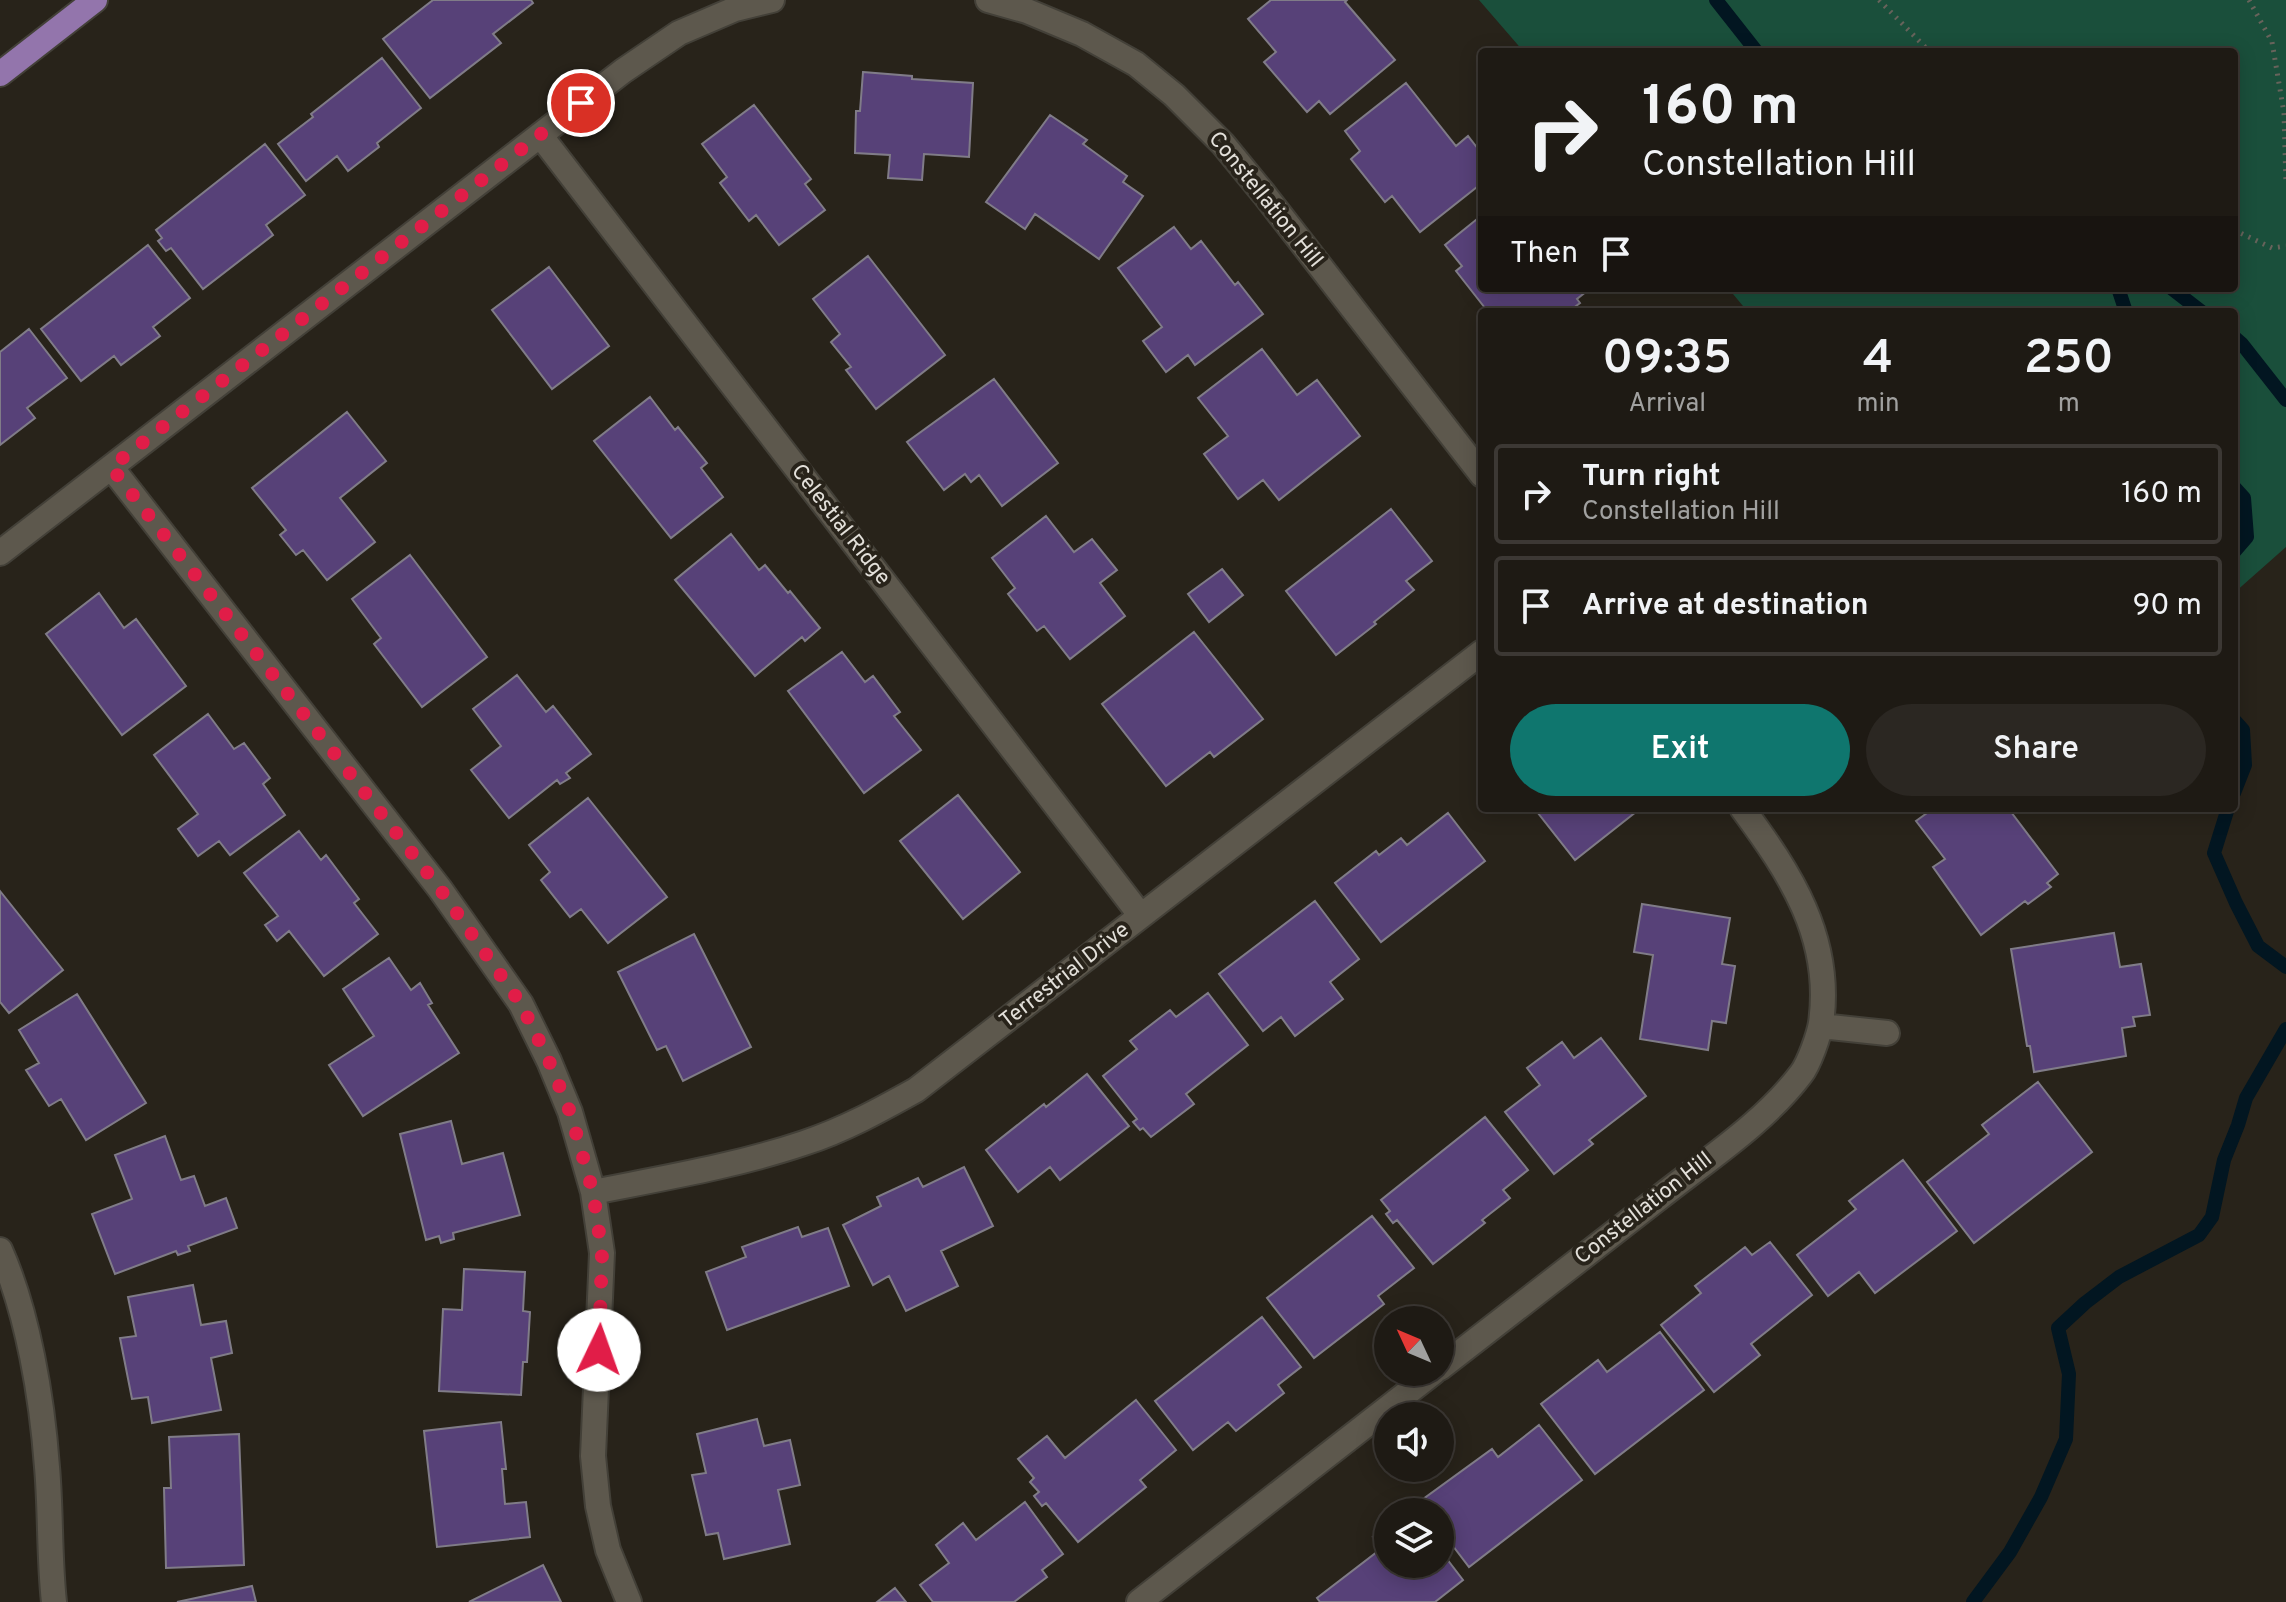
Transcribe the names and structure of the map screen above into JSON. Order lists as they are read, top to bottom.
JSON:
{
  "streets": {
    "street": ["Constellation Hill", "Celestial Ridge", "Terrestrial Drive"]
  },
  "crossings": [
    ["Celestial Ridge", "Terrestrial Drive"]
  ],
  "north": "top left",
  "page": {
    "turn": ["160 m", "Constellation Hill"],
    "then": "Then",
    "eta": [
      "09:35",
      "Arrival",
      "4",
      "min",
      "250",
      "m"
    ],
    "list": [
      {
        "name": "Turn right",
        "note": "Constellation Hill",
        "value": "160 m"
      },
      {
        "name": "Arrive at destination",
        "value": "90 m"
      }
    ],
    "buttons": ["Exit", "Share"]
  }
}
